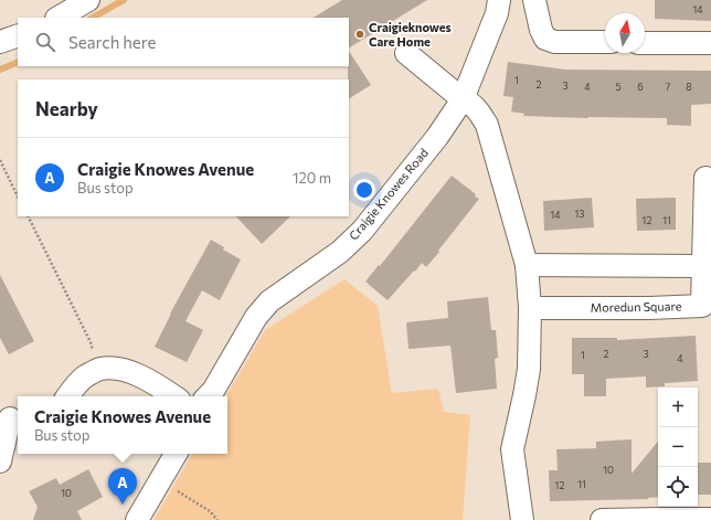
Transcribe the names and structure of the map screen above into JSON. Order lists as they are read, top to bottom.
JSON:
{
  "streets": {
    "street": ["Craigie Knowes Road", "Moredun Square"]
  },
  "places": ["Craigieknowes Care Home"],
  "house_numbers": [
    "14",
    "1",
    "2",
    "3",
    "4",
    "5",
    "6",
    "7",
    "8",
    "13",
    "14",
    "12",
    "11",
    "2",
    "3",
    "1",
    "4",
    "10",
    "11",
    "12",
    "10"
  ],
  "north": "top",
  "page": {
    "search": "Search here",
    "heading": "Nearby",
    "list": [
      {
        "mark": "A",
        "name": "Craigie Knowes Avenue",
        "note": "Bus stop",
        "value": "120 m"
      }
    ],
    "map_buttons": ["+", "−"],
    "popup": ["Craigie Knowes Avenue", "Bus stop"],
    "pins": "A"
  }
}
